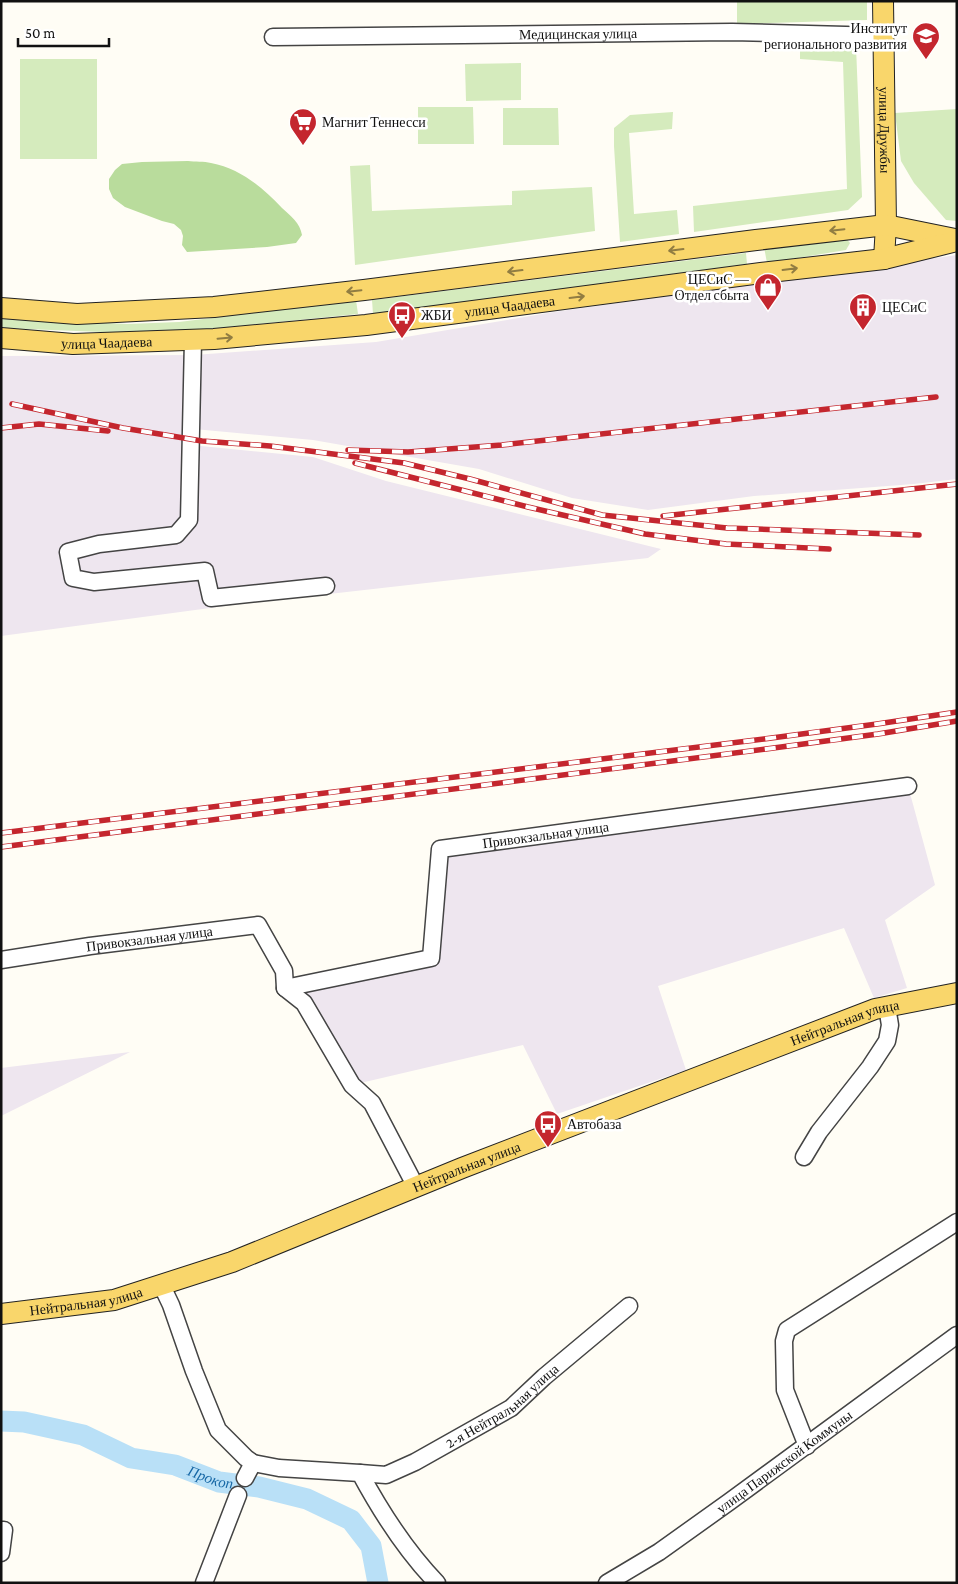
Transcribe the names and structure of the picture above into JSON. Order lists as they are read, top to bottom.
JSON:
{
  "streets": {
    "main road": ["улица Дружбы", "улица Чаадаева", "Нейтральная улица"],
    "street": [
      "Медицинская улица",
      "Привокзальная улица",
      "2-я Нейтральная улица",
      "улица Парижской Коммуны"
    ]
  },
  "crossings": [
    ["Медицинская улица", "улица Дружбы"],
    ["улица Дружбы", "улица Чаадаева"]
  ],
  "water": ["Прокоп"],
  "places": {
    "school or university": ["Институт регионального развития"],
    "supermarket": ["Магнит Теннесси"],
    "shop": ["ЦЕСиС — Отдел сбыта"],
    "building": ["ЦЕСиС"],
    "bus stop": ["ЖБИ", "Автобаза"]
  },
  "scale_bar": "50 m"
}
